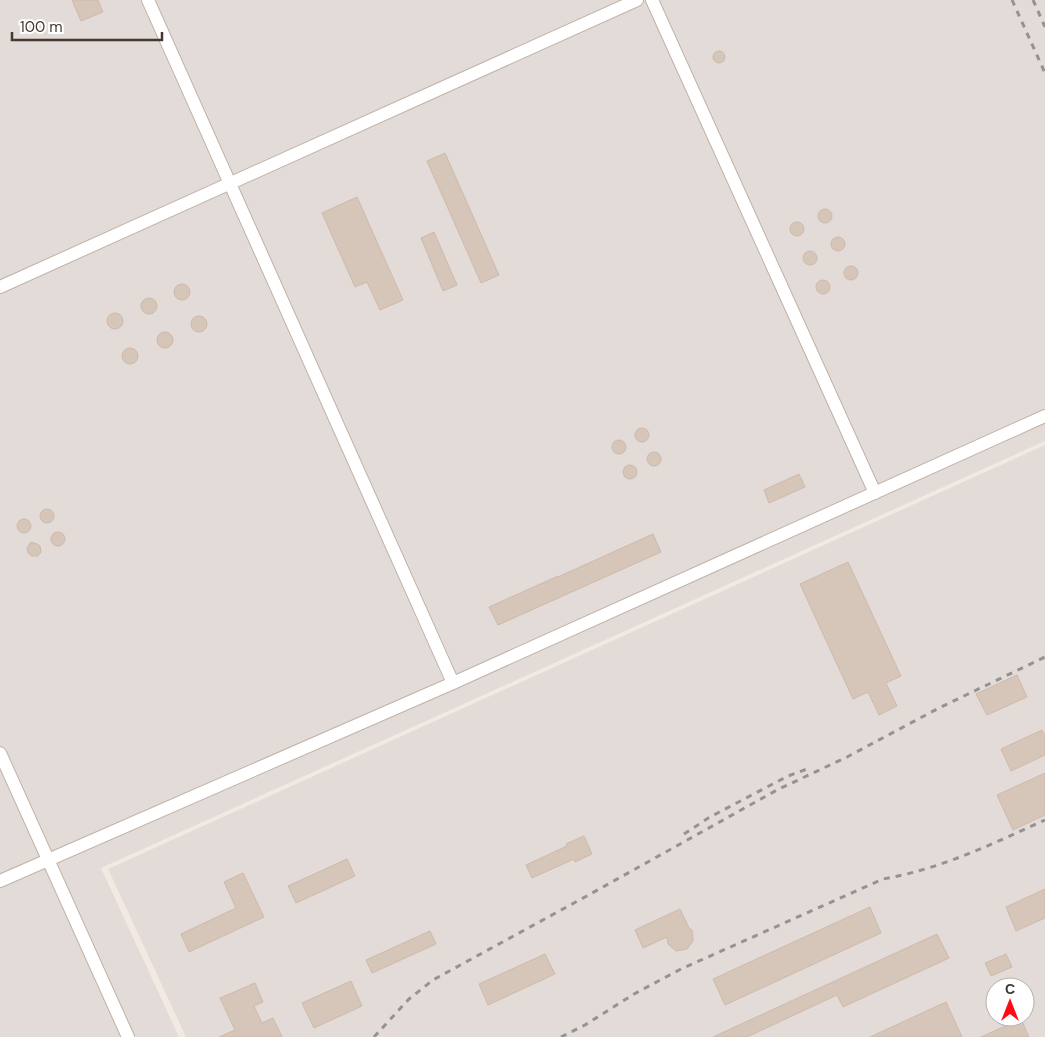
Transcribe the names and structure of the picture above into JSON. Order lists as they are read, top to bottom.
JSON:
{
  "scale_bar": "100 m",
  "north": "top"
}
